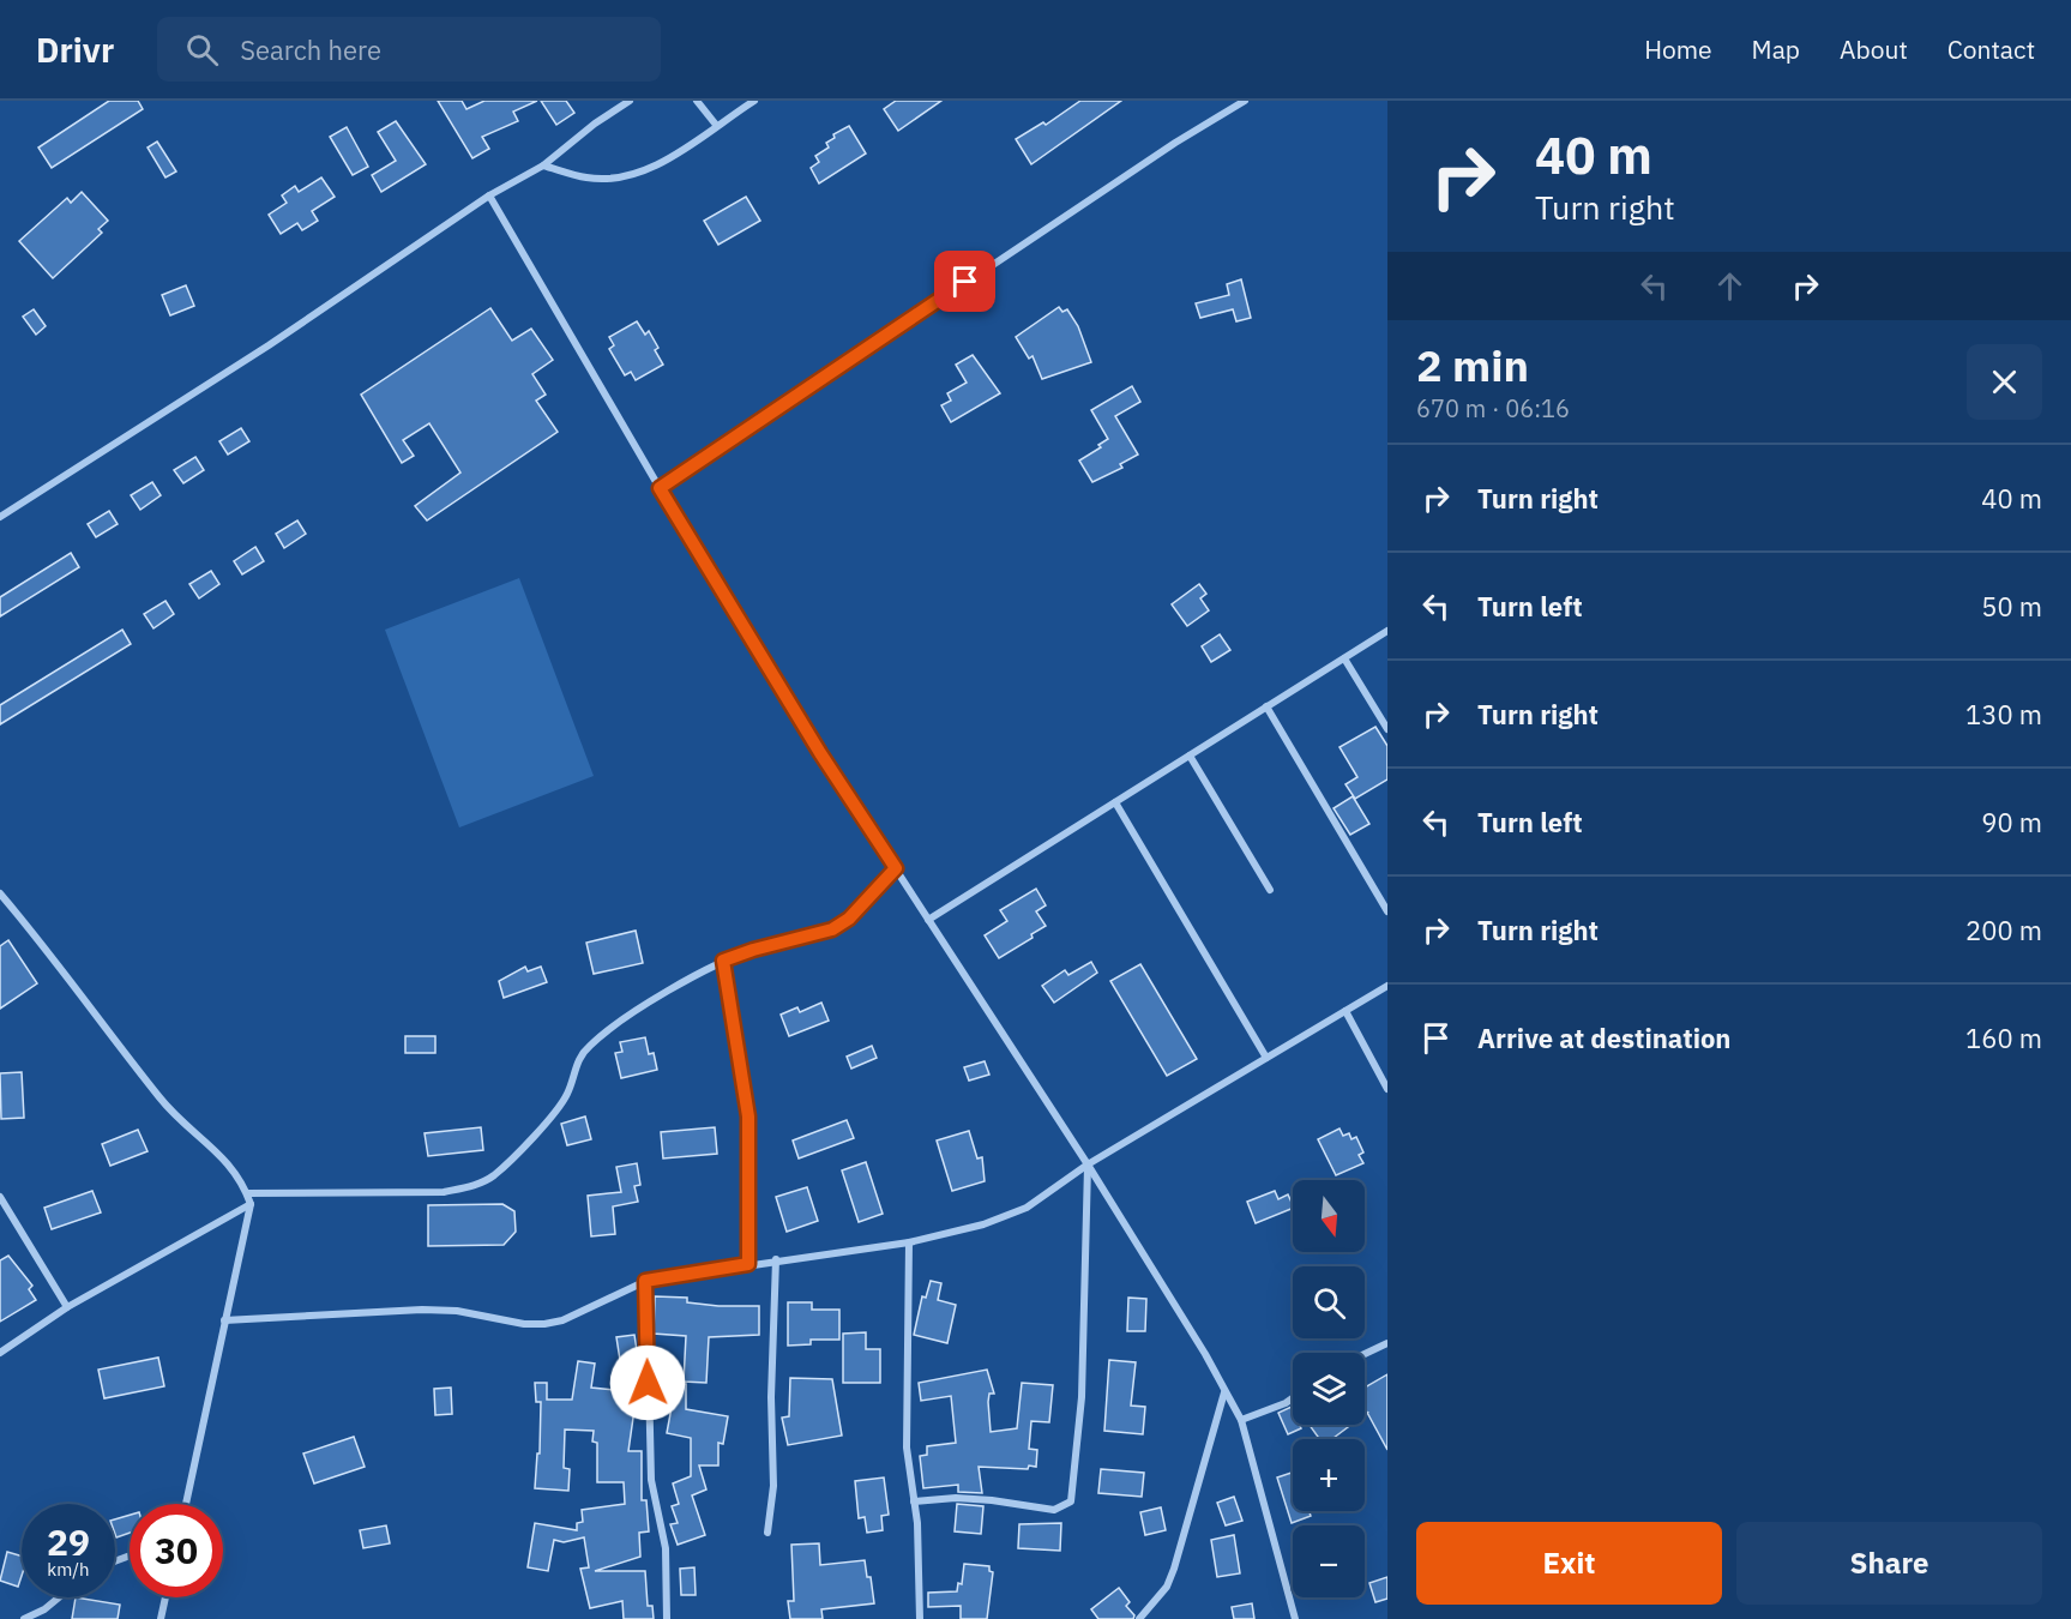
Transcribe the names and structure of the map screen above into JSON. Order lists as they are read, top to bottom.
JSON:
{
  "north": "bottom",
  "page": {
    "header": "Drivr",
    "search": "Search here",
    "nav": [
      "Home",
      "Map",
      "About",
      "Contact"
    ],
    "turn": ["40 m", "Turn right"],
    "heading": ["2 min", "670 m · 06:16"],
    "list": [
      {
        "name": "Turn right",
        "value": "40 m"
      },
      {
        "name": "Turn left",
        "value": "50 m"
      },
      {
        "name": "Turn right",
        "value": "130 m"
      },
      {
        "name": "Turn left",
        "value": "90 m"
      },
      {
        "name": "Turn right",
        "value": "200 m"
      },
      {
        "name": "Arrive at destination",
        "value": "160 m"
      }
    ],
    "map_buttons": ["+", "−"],
    "speed": "29 km/h",
    "limit": "30",
    "buttons": ["Exit", "Share"]
  }
}
